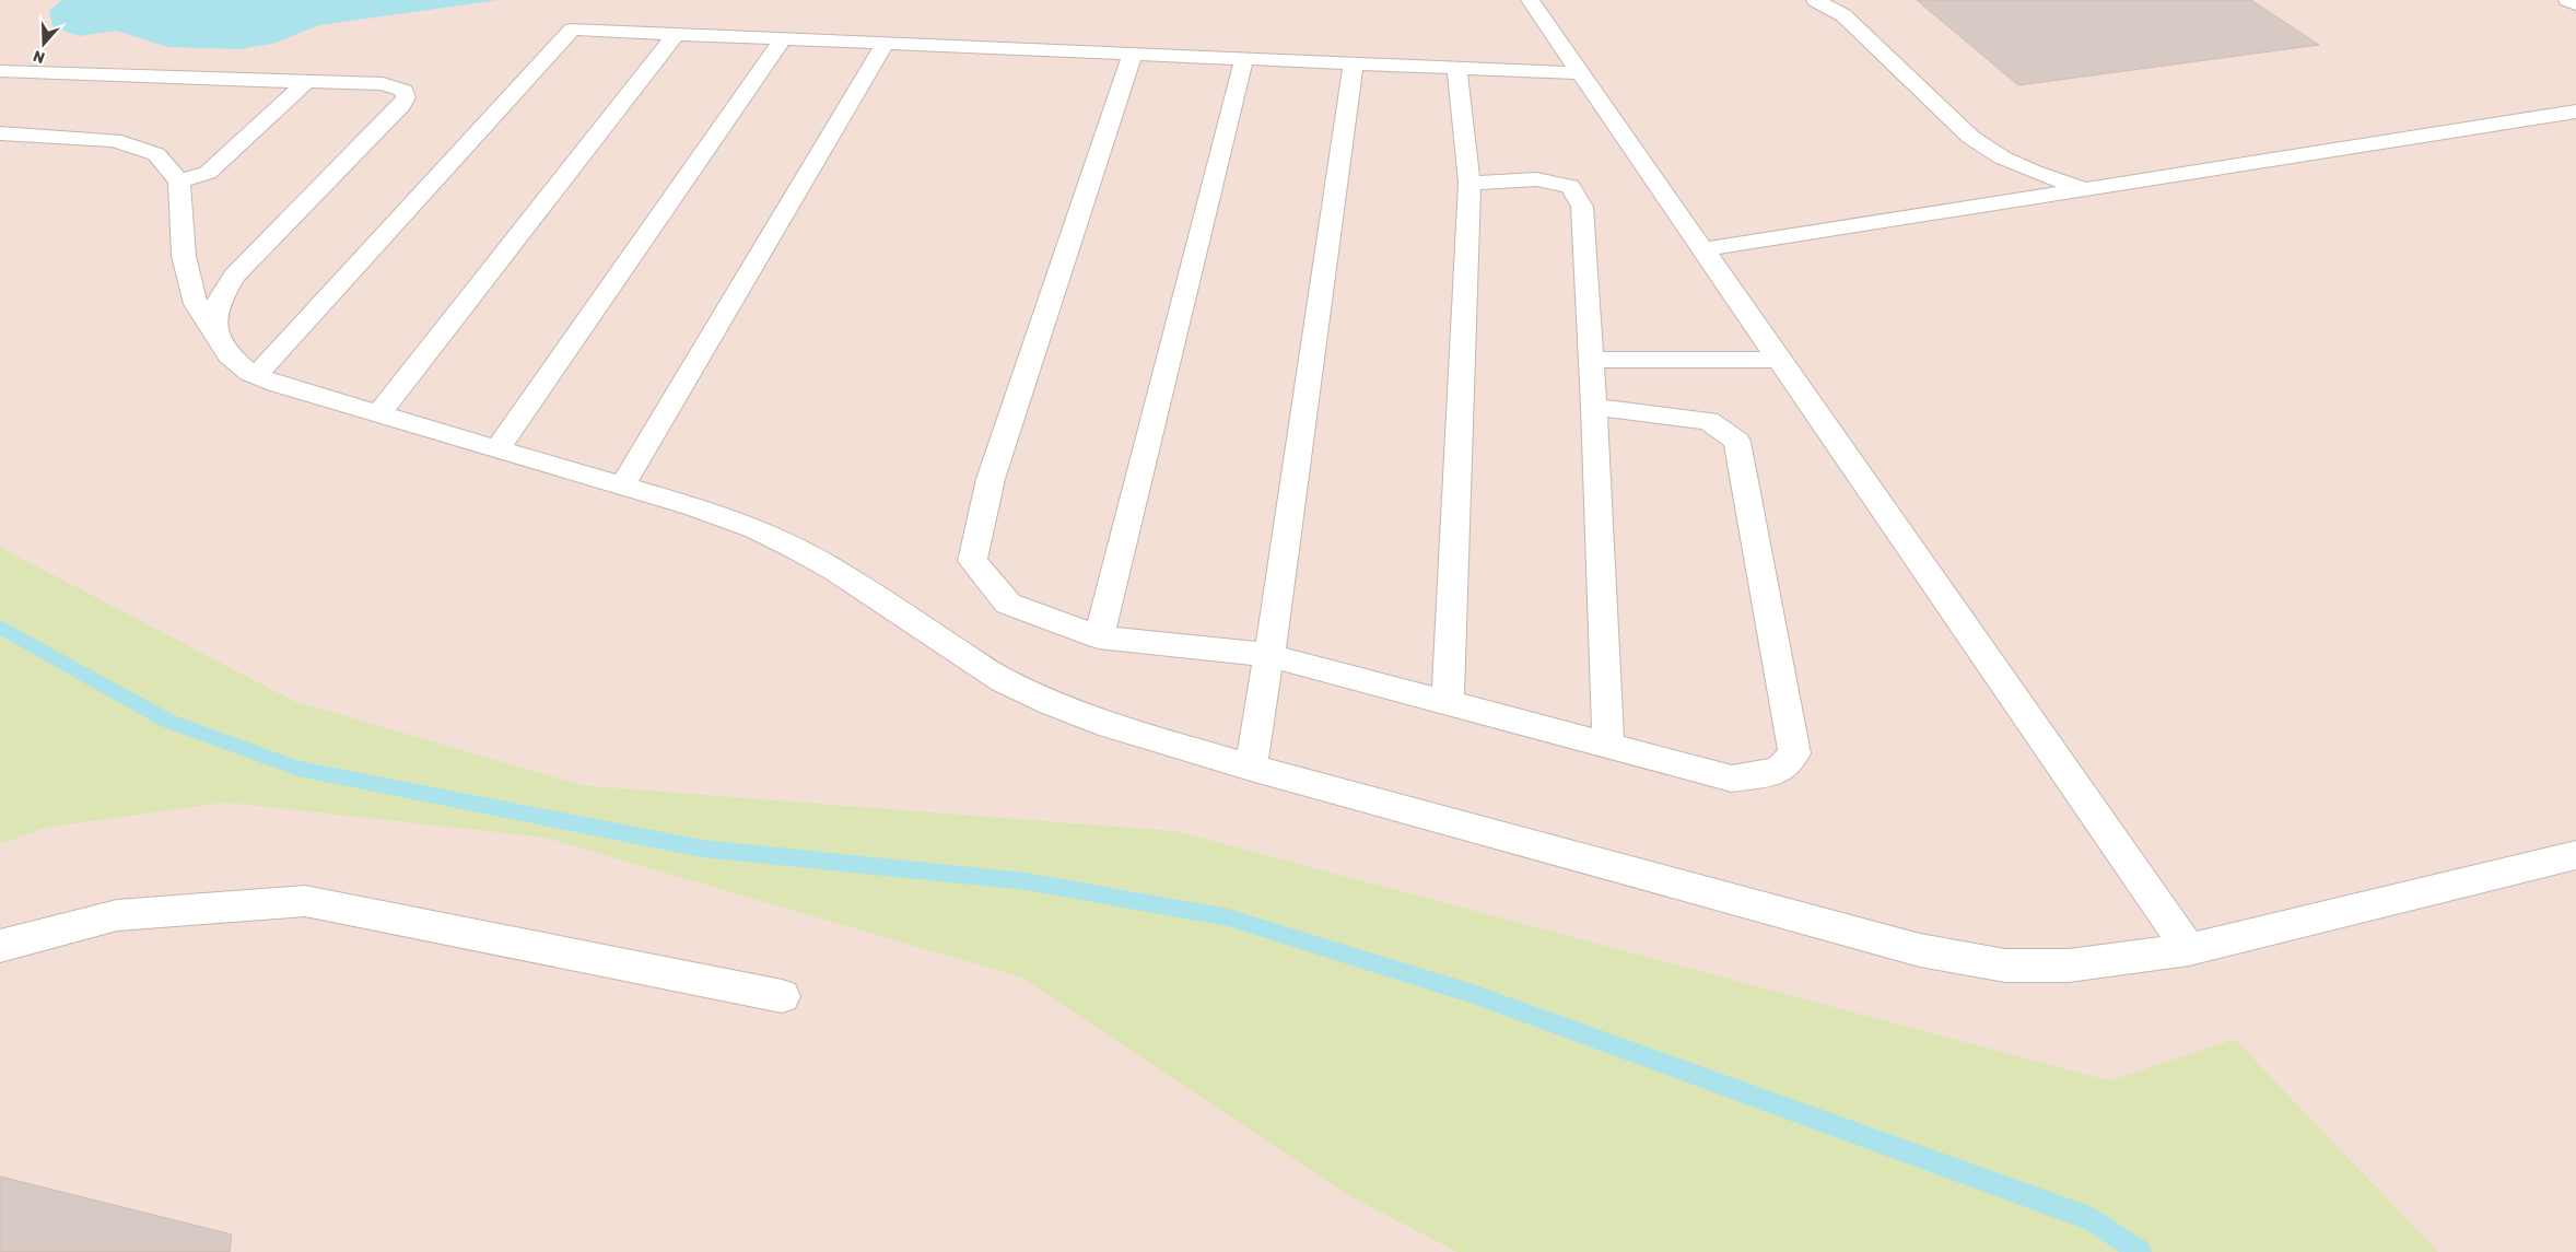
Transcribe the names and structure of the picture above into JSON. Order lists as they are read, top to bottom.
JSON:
{
  "north": "bottom"
}
